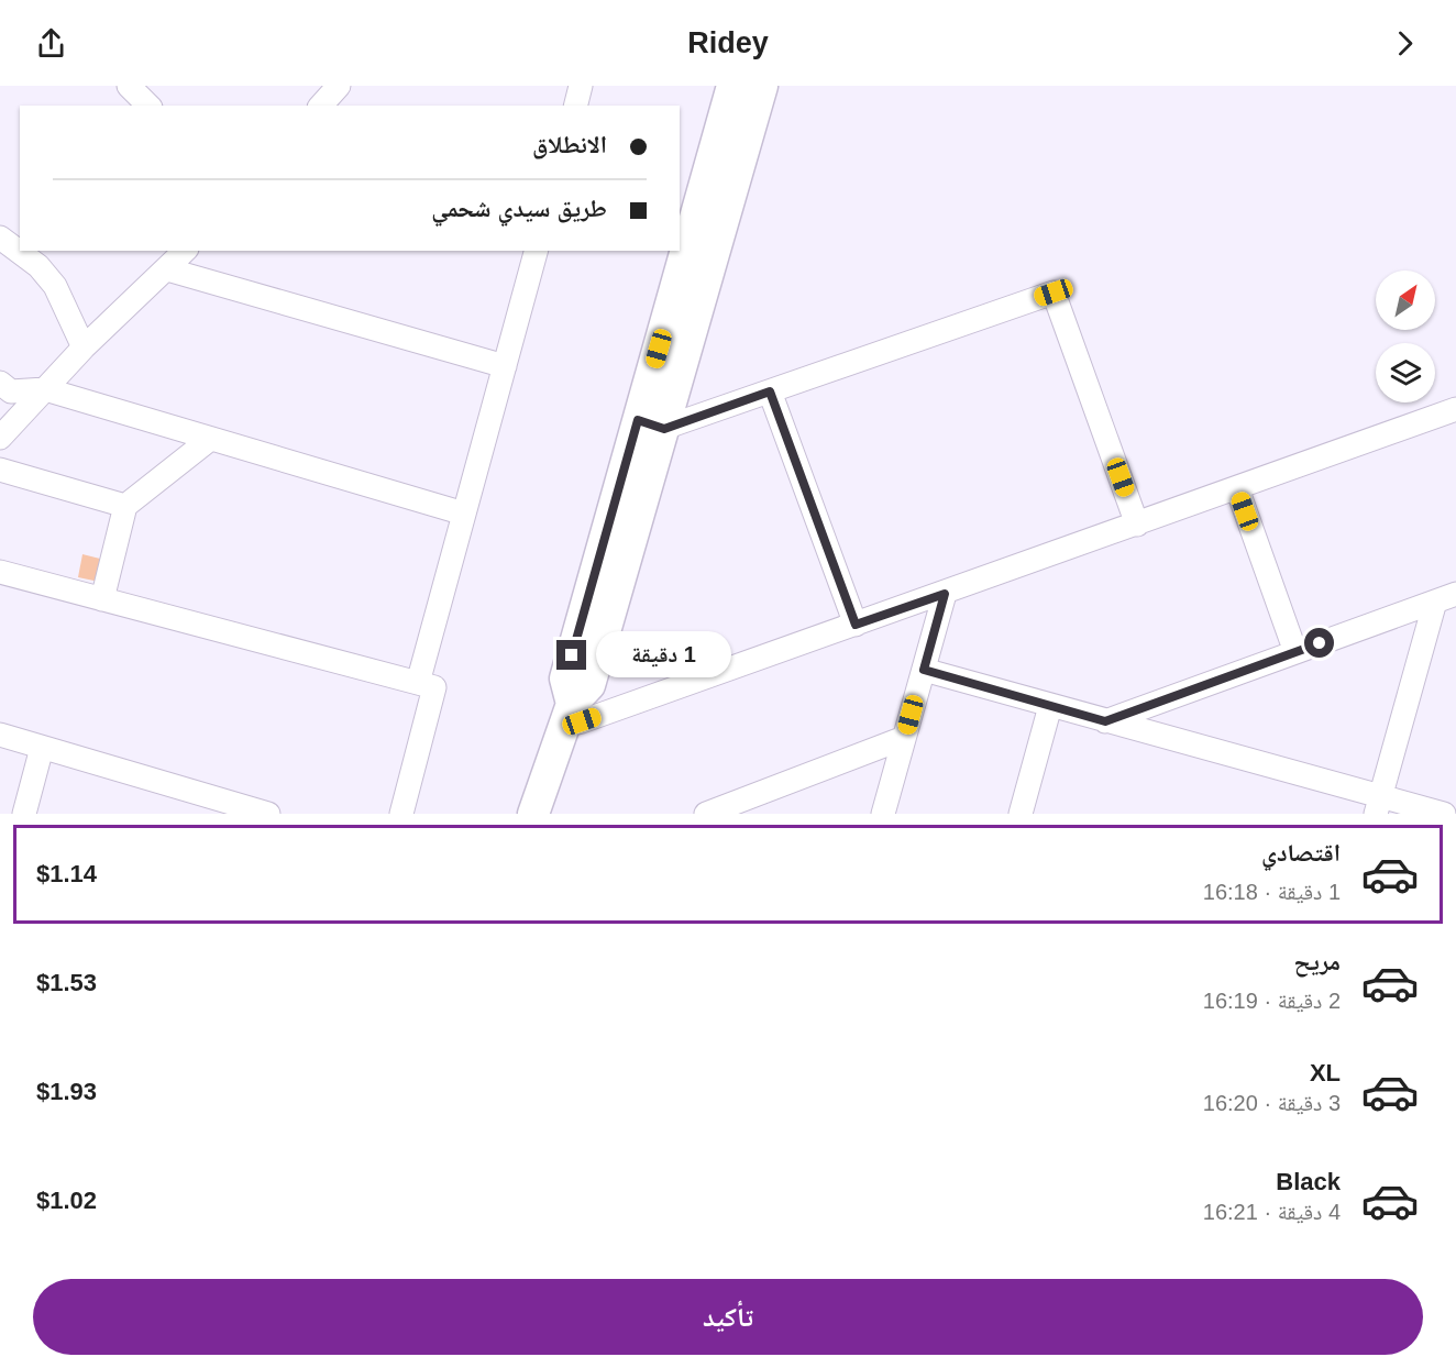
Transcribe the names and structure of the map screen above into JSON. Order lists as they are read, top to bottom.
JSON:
{
  "north": "top right",
  "page": {
    "header": "Ridey",
    "banner": ["الانطلاق", "طريق سيدي شحمي"],
    "bubble": "1 دقيقة",
    "list": [
      {
        "name": "اقتصادي",
        "note": "1 دقيقة · 16:18",
        "value": "$1.14"
      },
      {
        "name": "مريح",
        "note": "2 دقيقة · 16:19",
        "value": "$1.53"
      },
      {
        "name": "XL",
        "note": "3 دقيقة · 16:20",
        "value": "$1.93"
      },
      {
        "name": "Black",
        "note": "4 دقيقة · 16:21",
        "value": "$1.02"
      }
    ],
    "buttons": "تأكيد"
  }
}
